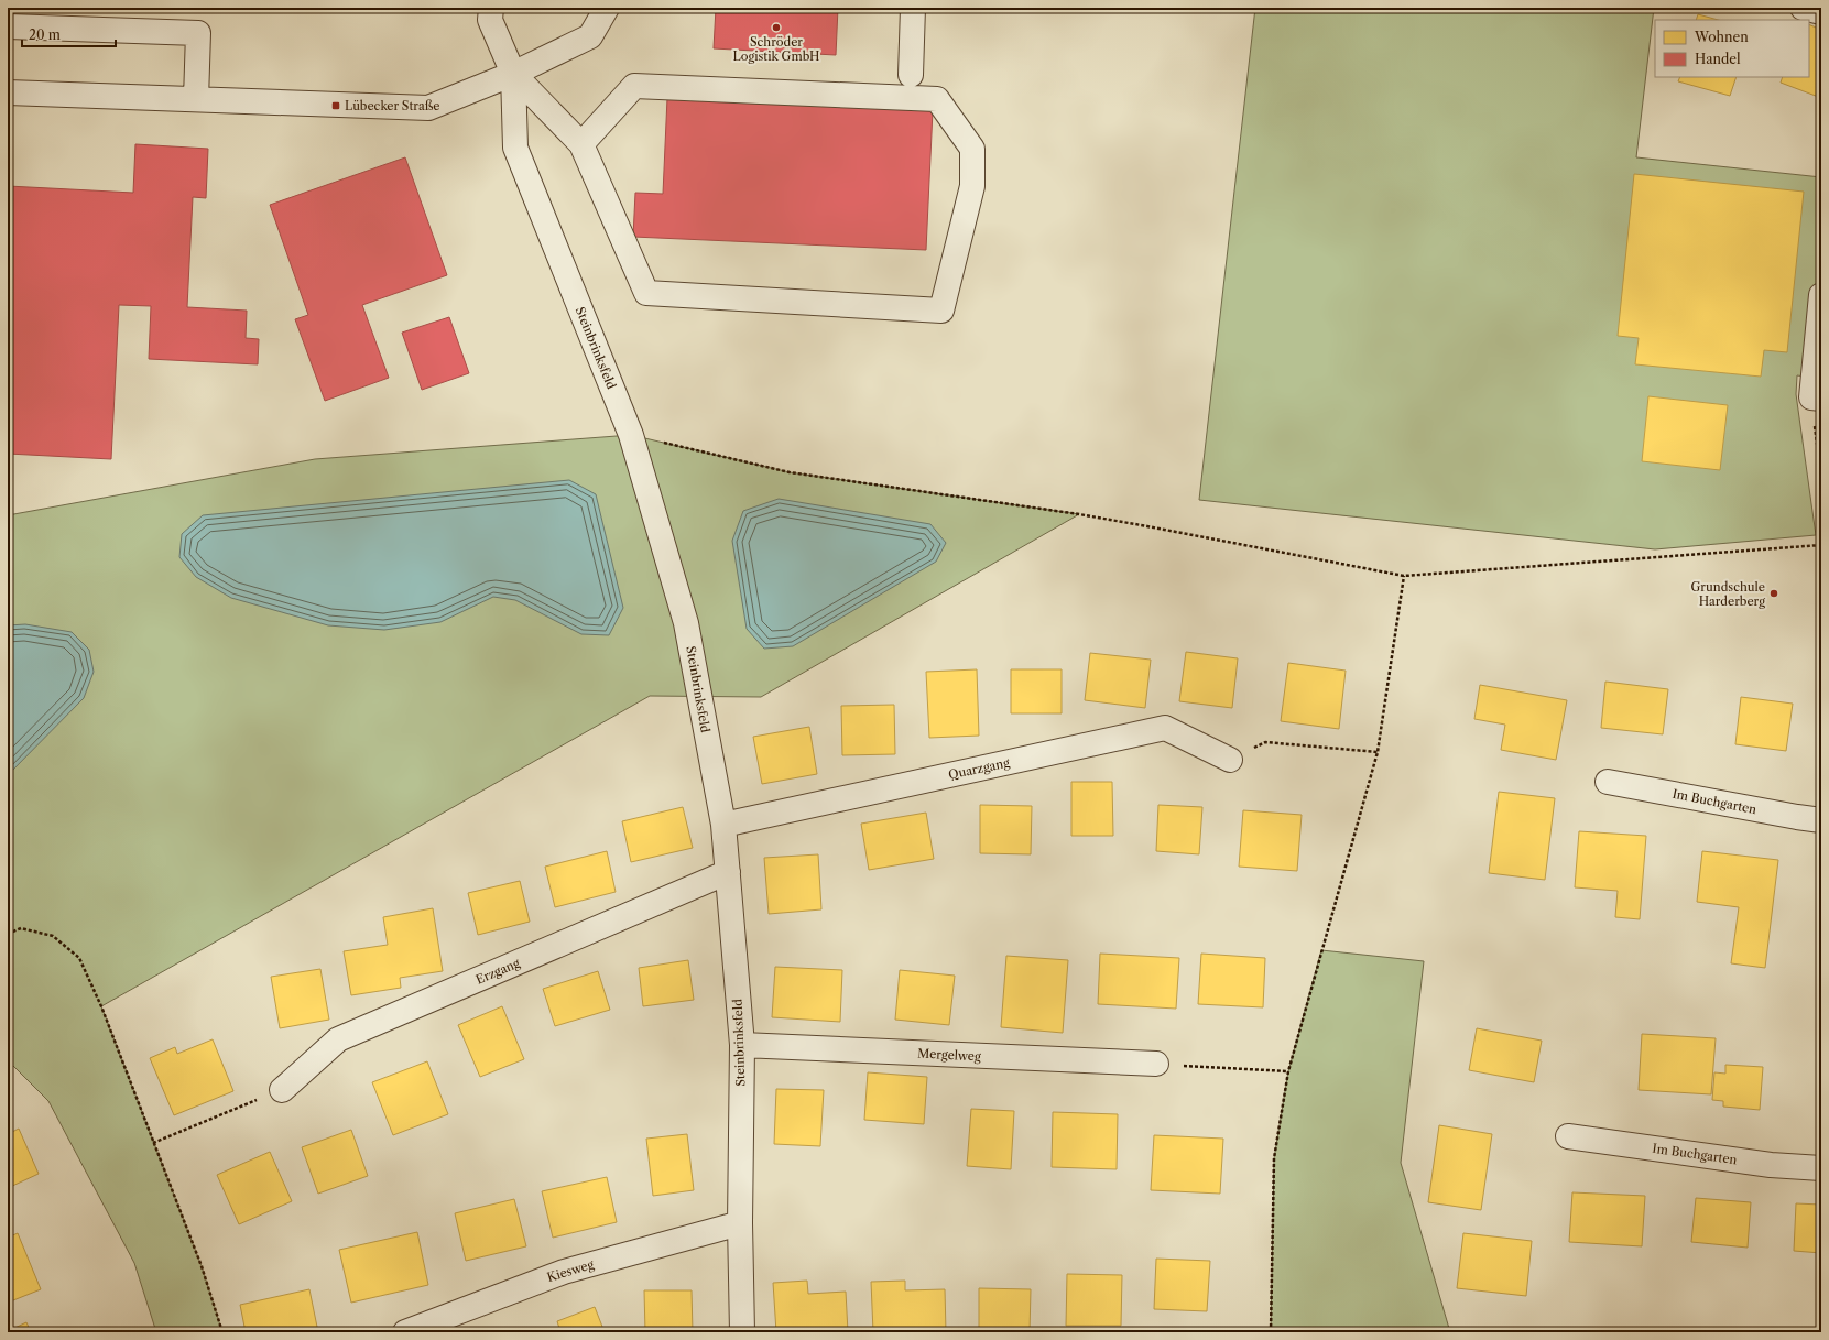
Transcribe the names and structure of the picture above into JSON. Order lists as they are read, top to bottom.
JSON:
{
  "streets": {
    "street": [
      "Steinbrinksfeld",
      "Quarzgang",
      "Im Buchgarten",
      "Erzgang",
      "Mergelweg",
      "Kiesweg"
    ]
  },
  "crossings": [
    ["Steinbrinksfeld", "Quarzgang"],
    ["Steinbrinksfeld", "Erzgang"],
    ["Steinbrinksfeld", "Mergelweg"],
    ["Steinbrinksfeld", "Kiesweg"]
  ],
  "places": {
    "other": ["Schröder Logistik GmbH", "Grundschule Harderberg"],
    "transit": ["Lübecker Straße"]
  },
  "legend": ["Wohnen", "Handel"],
  "scale_bar": "20 m"
}
